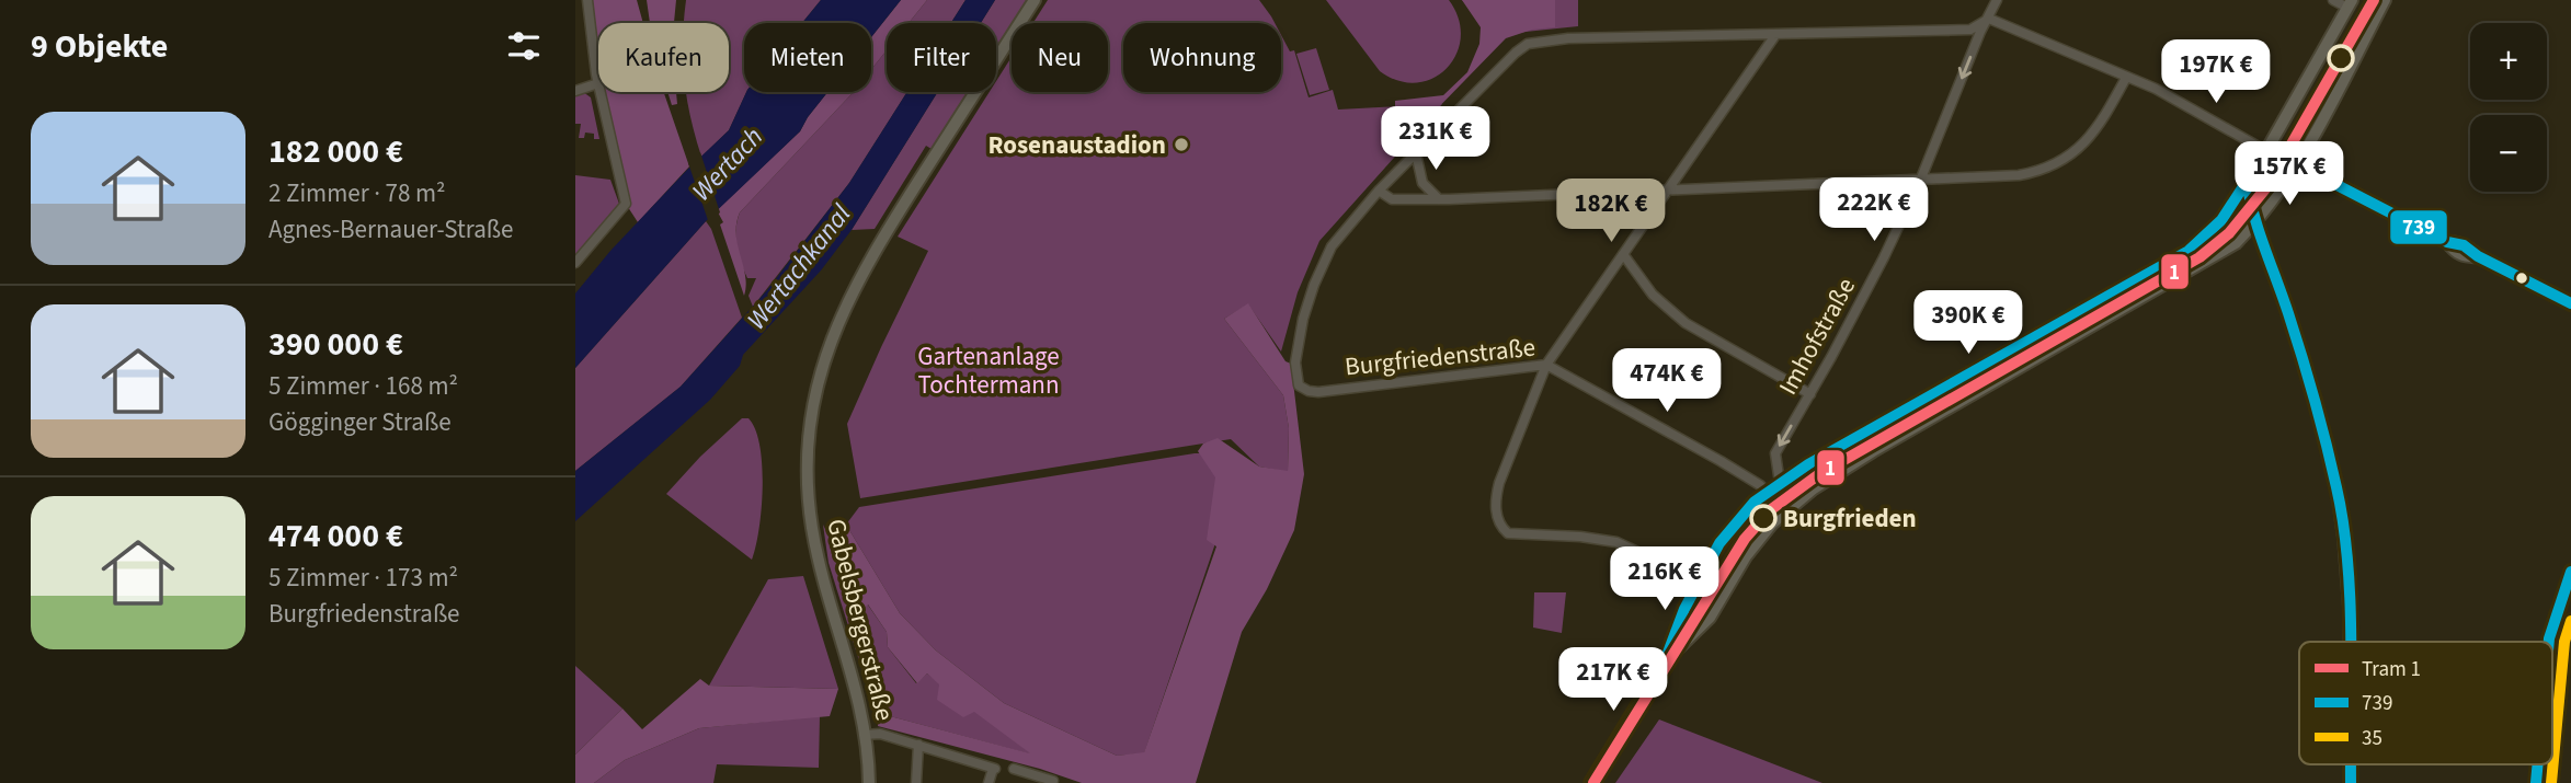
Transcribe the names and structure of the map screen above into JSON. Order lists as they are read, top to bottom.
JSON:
{
  "streets": {
    "main road": ["Gabelsbergerstraße"],
    "street": ["Imhofstraße", "Burgfriedenstraße"]
  },
  "one_way": ["Imhofstraße"],
  "water": ["Wertach", "Wertachkanal"],
  "parks": ["Gartenanlage Tochtermann"],
  "places": ["Rosenaustadion", "Burgfrieden"],
  "lines": ["tram line 1", "transit line 739", "transit line 35"],
  "legend": ["Tram 1", "739", "35"],
  "page": {
    "heading": "9 Objekte",
    "map_buttons": ["+", "−"],
    "chip": [
      "Kaufen",
      "Mieten",
      "Filter",
      "Neu",
      "Wohnung"
    ],
    "price": [
      "197K €",
      "231K €",
      "157K €",
      "222K €",
      "182K €",
      "390K €",
      "474K €",
      "216K €",
      "217K €"
    ],
    "list": [
      {
        "name": "182 000 €",
        "note": "2 Zimmer · 78 m² · Agnes-Bernauer-Straße"
      },
      {
        "name": "390 000 €",
        "note": "5 Zimmer · 168 m² · Gögginger Straße"
      },
      {
        "name": "474 000 €",
        "note": "5 Zimmer · 173 m² · Burgfriedenstraße"
      }
    ]
  }
}
